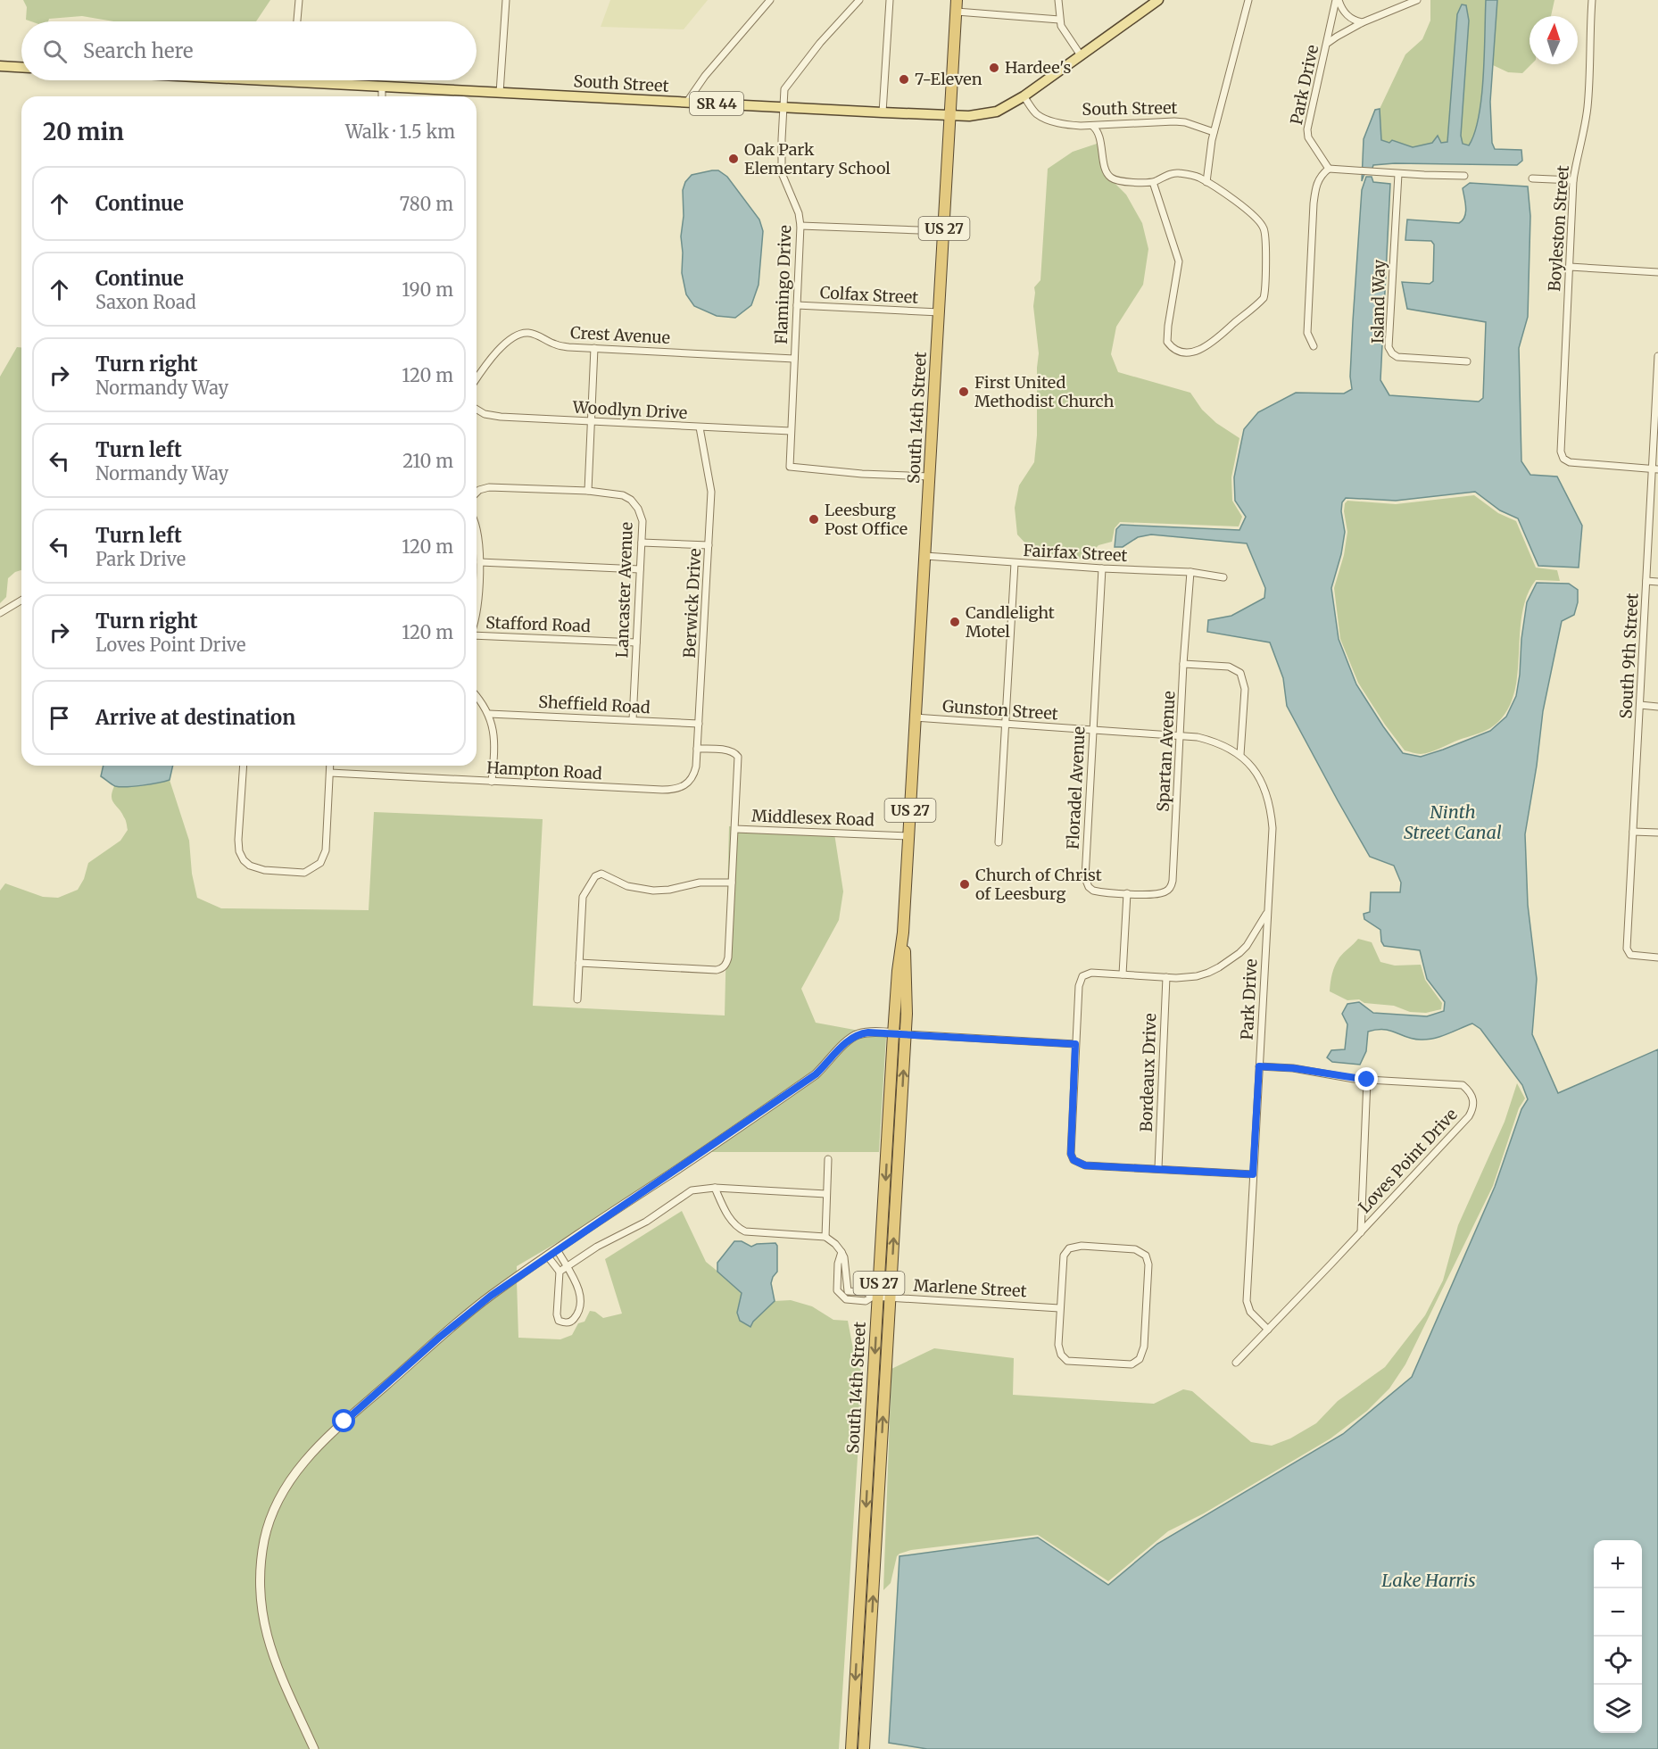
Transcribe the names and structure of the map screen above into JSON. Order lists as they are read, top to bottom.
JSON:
{
  "streets": {
    "highway": ["US 27", "South 14th Street"],
    "main road": ["South Street", "SR 44"],
    "street": [
      "Park Drive",
      "Boyleston Street",
      "Flamingo Drive",
      "Colfax Street",
      "Island Way",
      "Crest Avenue",
      "Woodlyn Drive",
      "Fairfax Street",
      "Lancaster Avenue",
      "Berwick Drive",
      "Stafford Road",
      "South 9th Street",
      "Sheffield Road",
      "Gunston Street",
      "Spartan Avenue",
      "Hampton Road",
      "Floradel Avenue",
      "Middlesex Road",
      "Bordeaux Drive",
      "Loves Point Drive",
      "Marlene Street"
    ]
  },
  "crossings": [
    ["South Street", "SR 44"],
    ["South Street", "Flamingo Drive"],
    ["South Street", "South 14th Street"],
    ["Park Drive", "Gunston Street"],
    ["Park Drive", "Loves Point Drive"],
    ["SR 44", "South 14th Street"],
    ["Boyleston Street", "South 9th Street"],
    ["Flamingo Drive", "Colfax Street"],
    ["Flamingo Drive", "Crest Avenue"],
    ["Flamingo Drive", "Woodlyn Drive"],
    ["Flamingo Drive", "South 14th Street"],
    ["Colfax Street", "South 14th Street"],
    ["Woodlyn Drive", "Berwick Drive"],
    ["South 14th Street", "Fairfax Street"],
    ["South 14th Street", "Gunston Street"],
    ["South 14th Street", "Middlesex Road"],
    ["South 14th Street", "Marlene Street"],
    ["Fairfax Street", "Spartan Avenue"],
    ["Fairfax Street", "Floradel Avenue"],
    ["Lancaster Avenue", "Stafford Road"],
    ["Lancaster Avenue", "Sheffield Road"],
    ["Berwick Drive", "Sheffield Road"],
    ["Berwick Drive", "Hampton Road"],
    ["Berwick Drive", "Middlesex Road"],
    ["Gunston Street", "Spartan Avenue"],
    ["Gunston Street", "Floradel Avenue"],
    ["Spartan Avenue", "Floradel Avenue"]
  ],
  "water": ["Ninth Street Canal", "Lake Harris"],
  "places": [
    "Hardee's",
    "7-Eleven",
    "Oak Park Elementary School",
    "First United Methodist Church",
    "Leesburg Post Office",
    "Candlelight Motel",
    "Church of Christ of Leesburg"
  ],
  "north": "top",
  "page": {
    "search": "Search here",
    "heading": ["20 min", "Walk · 1.5 km"],
    "list": [
      ["Continue", "780 m"],
      ["Continue", "Saxon Road", "190 m"],
      ["Turn right", "Normandy Way", "120 m"],
      ["Turn left", "Normandy Way", "210 m"],
      ["Turn left", "Park Drive", "120 m"],
      ["Turn right", "Loves Point Drive", "120 m"],
      "Arrive at destination"
    ],
    "map_buttons": ["+", "−"]
  }
}
